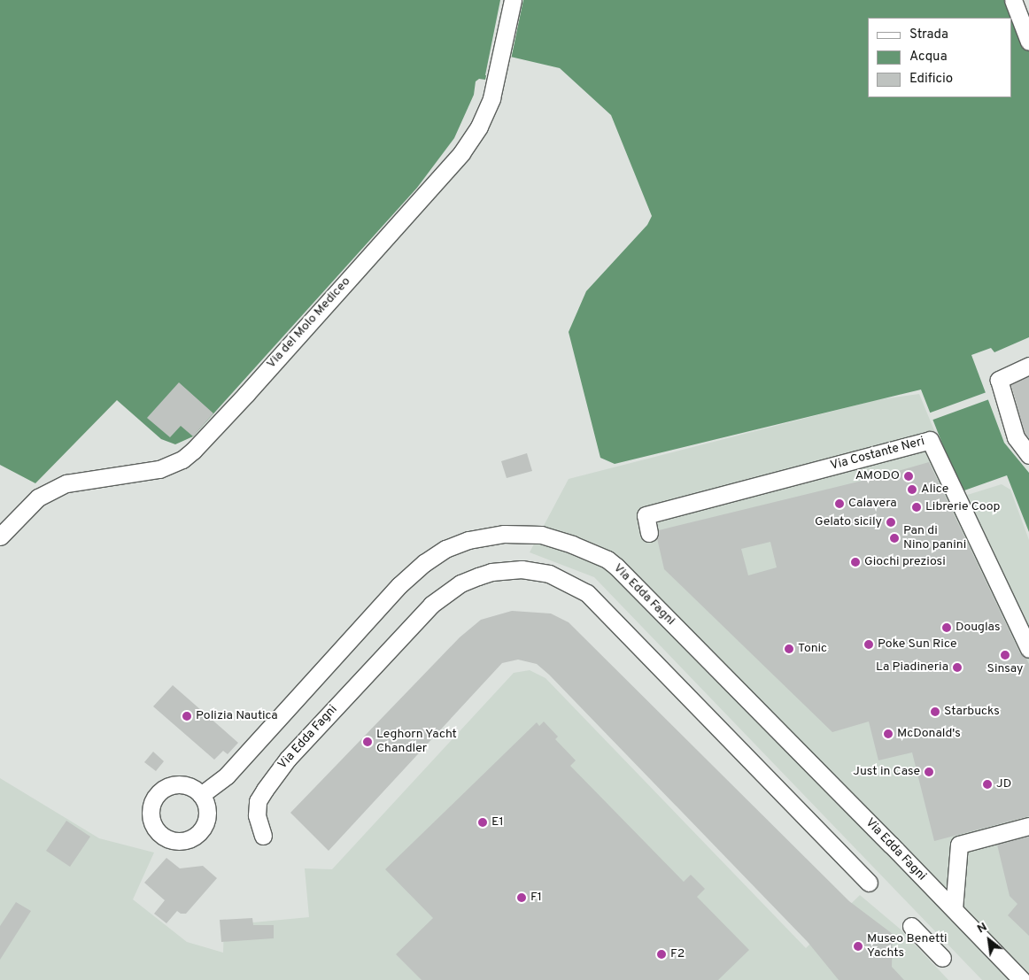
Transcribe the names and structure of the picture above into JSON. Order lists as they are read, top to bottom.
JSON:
{
  "streets": {
    "street": ["Via del Molo Mediceo", "Via Costante Neri", "Via Edda Fagni"]
  },
  "places": [
    "AMODO",
    "Alice",
    "Calavera",
    "Librerie Coop",
    "Gelato sicily",
    "Pan di Nino panini",
    "Giochi preziosi",
    "Douglas",
    "Poke Sun Rice",
    "Tonic",
    "Sinsay",
    "La Piadineria",
    "Starbucks",
    "Polizia Nautica",
    "McDonald's",
    "Leghorn Yacht Chandler",
    "Just in Case",
    "JD",
    "E1",
    "F1",
    "Museo Benetti Yachts",
    "F2"
  ],
  "legend": ["Strada", "Acqua", "Edificio"],
  "north": "top left"
}
